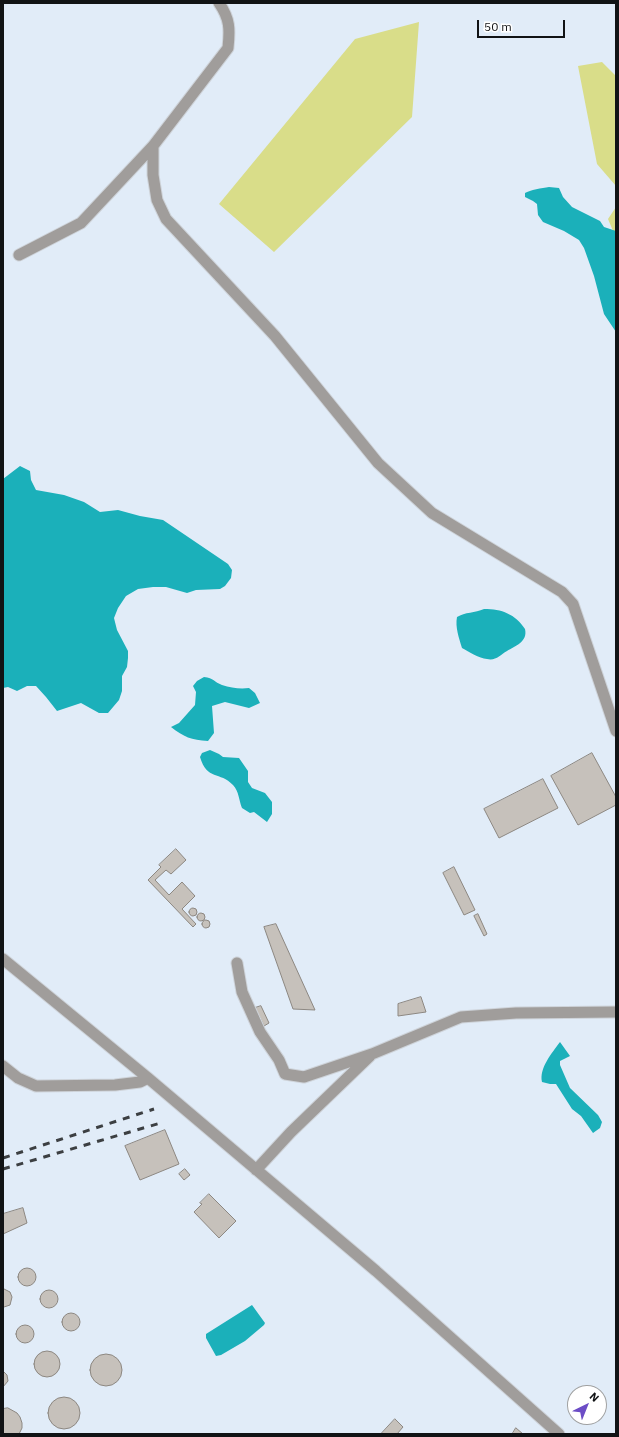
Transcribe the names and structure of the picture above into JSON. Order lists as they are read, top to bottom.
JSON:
{
  "scale_bar": "50 m",
  "north": "top right"
}
